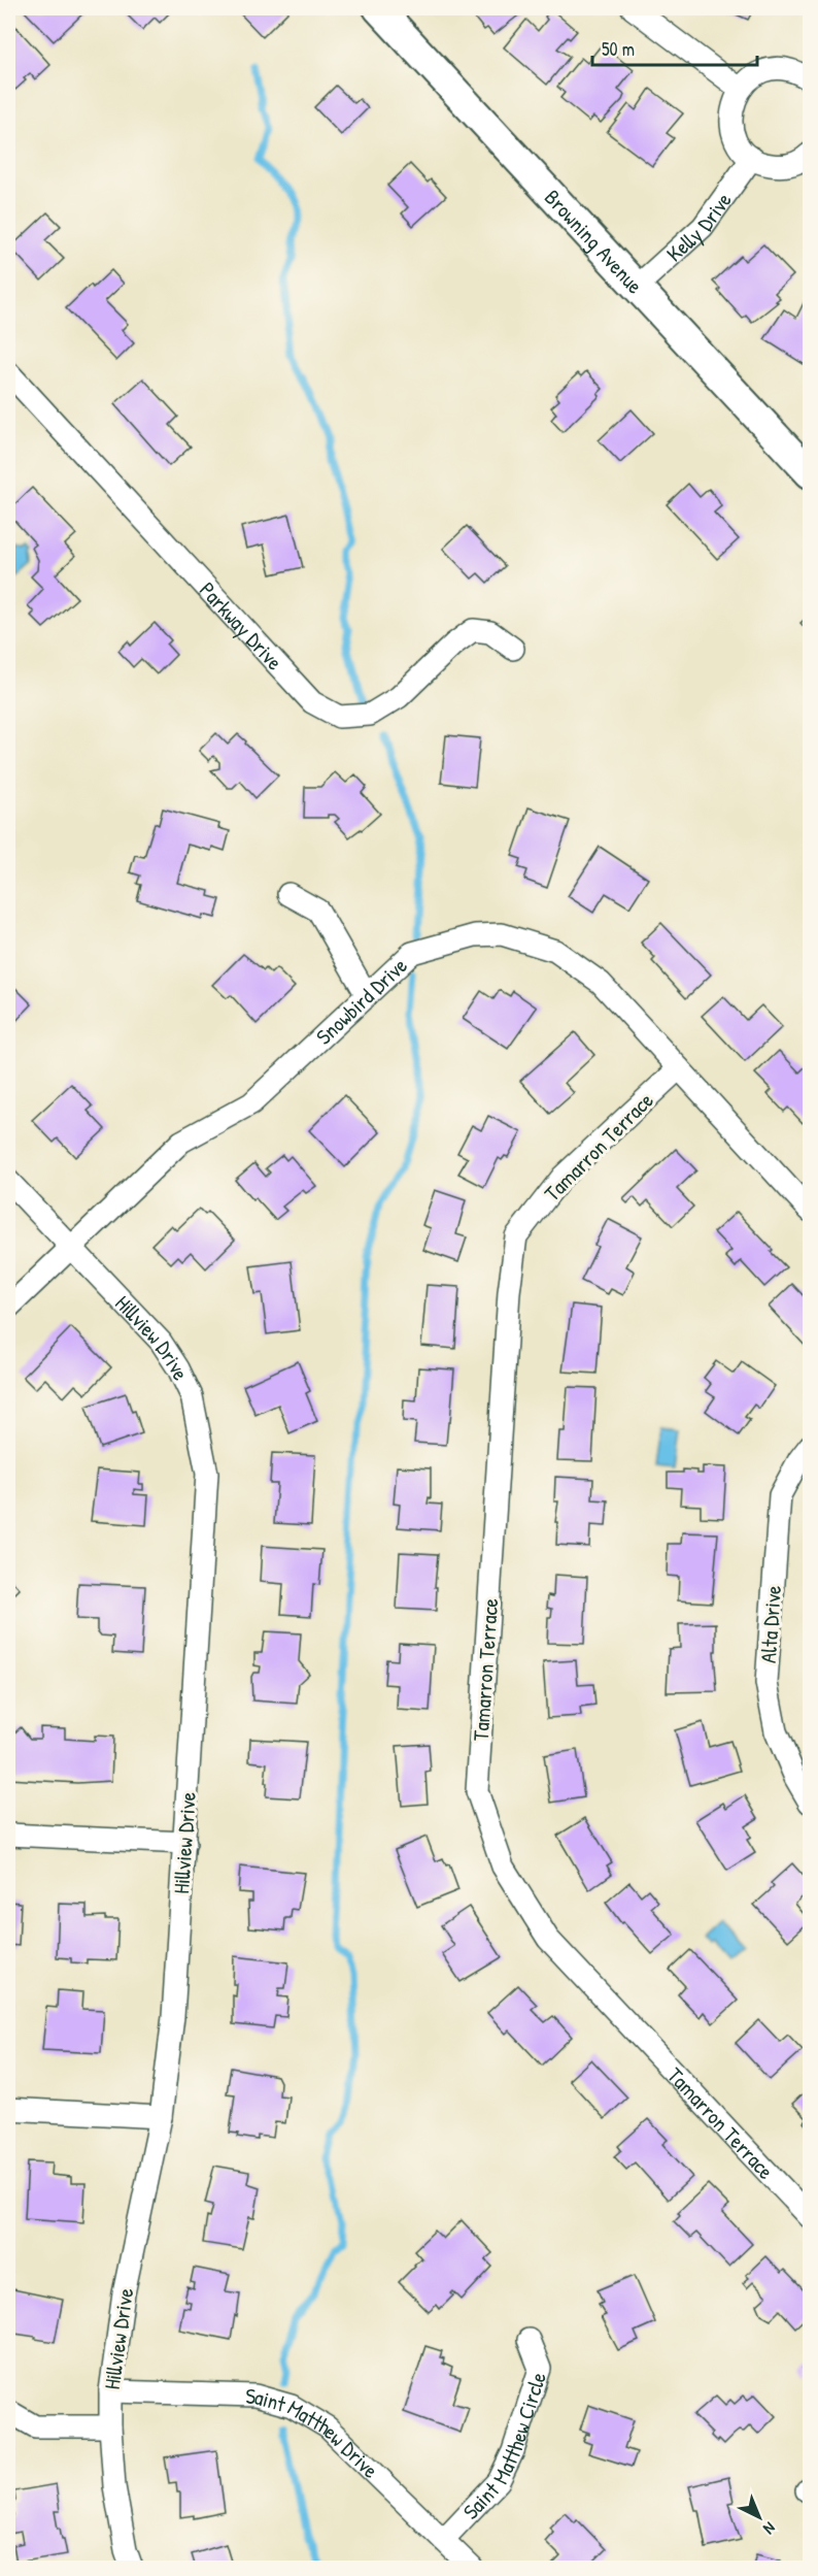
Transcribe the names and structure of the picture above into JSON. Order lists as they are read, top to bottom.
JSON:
{
  "streets": {
    "street": [
      "Kelly Drive",
      "Browning Avenue",
      "Parkway Drive",
      "Snowbird Drive",
      "Tamarron Terrace",
      "Hillview Drive",
      "Alta Drive",
      "Saint Matthew Drive",
      "Saint Matthew Circle"
    ]
  },
  "crossings": [
    ["Kelly Drive", "Browning Avenue"],
    ["Snowbird Drive", "Tamarron Terrace"],
    ["Snowbird Drive", "Hillview Drive"],
    ["Hillview Drive", "Saint Matthew Drive"],
    ["Saint Matthew Drive", "Saint Matthew Circle"]
  ],
  "scale_bar": "50 m",
  "north": "bottom right"
}
